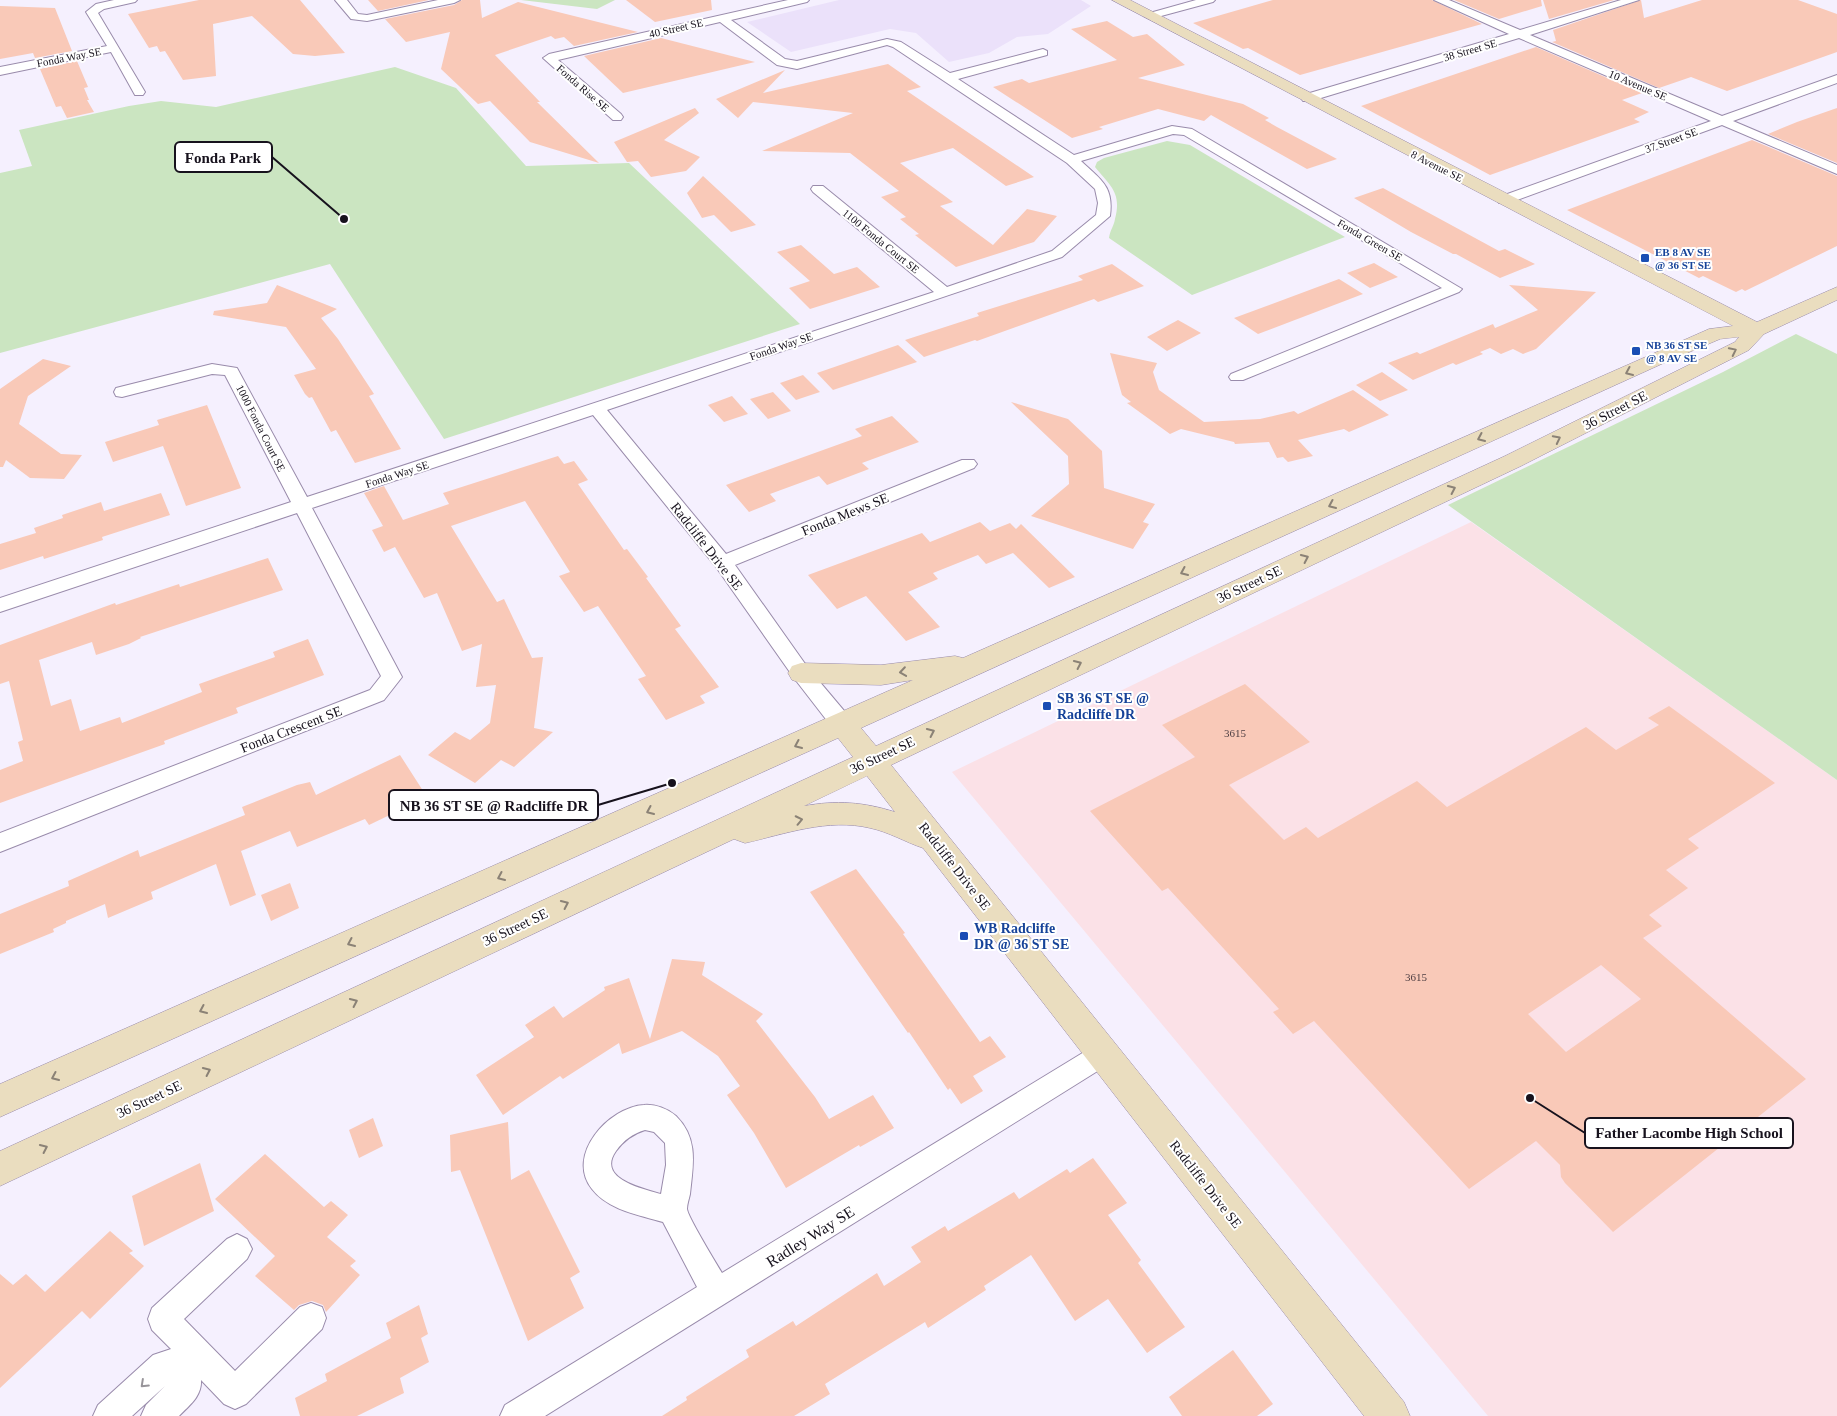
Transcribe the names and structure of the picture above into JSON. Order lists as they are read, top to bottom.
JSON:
{
  "streets": {
    "main road": ["8 Avenue SE", "36 Street SE", "Radcliffe Drive SE"],
    "street": [
      "40 Street SE",
      "38 Street SE",
      "Fonda Way SE",
      "10 Avenue SE",
      "Fonda Rise SE",
      "37 Street SE",
      "Fonda Green SE",
      "1100 Fonda Court SE",
      "1000 Fonda Court SE",
      "Fonda Mews SE",
      "Fonda Crescent SE",
      "Radley Way SE"
    ]
  },
  "crossings": [
    ["40 Street SE", "Fonda Way SE"],
    ["40 Street SE", "Fonda Rise SE"],
    ["38 Street SE", "10 Avenue SE"],
    ["38 Street SE", "8 Avenue SE"],
    ["Fonda Way SE", "Fonda Green SE"],
    ["Fonda Way SE", "1100 Fonda Court SE"],
    ["Fonda Way SE", "1000 Fonda Court SE"],
    ["Fonda Way SE", "Radcliffe Drive SE"],
    ["Fonda Way SE", "Fonda Crescent SE"],
    ["10 Avenue SE", "37 Street SE"],
    ["37 Street SE", "8 Avenue SE"],
    ["8 Avenue SE", "36 Street SE"],
    ["36 Street SE", "Radcliffe Drive SE"],
    ["1000 Fonda Court SE", "Fonda Crescent SE"],
    ["Fonda Mews SE", "Radcliffe Drive SE"],
    ["Radcliffe Drive SE", "Radley Way SE"]
  ],
  "places": {
    "other": ["Fonda Park", "NB 36 ST SE @ Radcliffe DR", "Father Lacombe High School"],
    "transit": [
      "EB 8 AV SE @ 36 ST SE",
      "NB 36 ST SE @ 8 AV SE",
      "SB 36 ST SE @ Radcliffe DR",
      "WB Radcliffe DR @ 36 ST SE"
    ]
  },
  "house_numbers": ["3615", "3615"]
}
